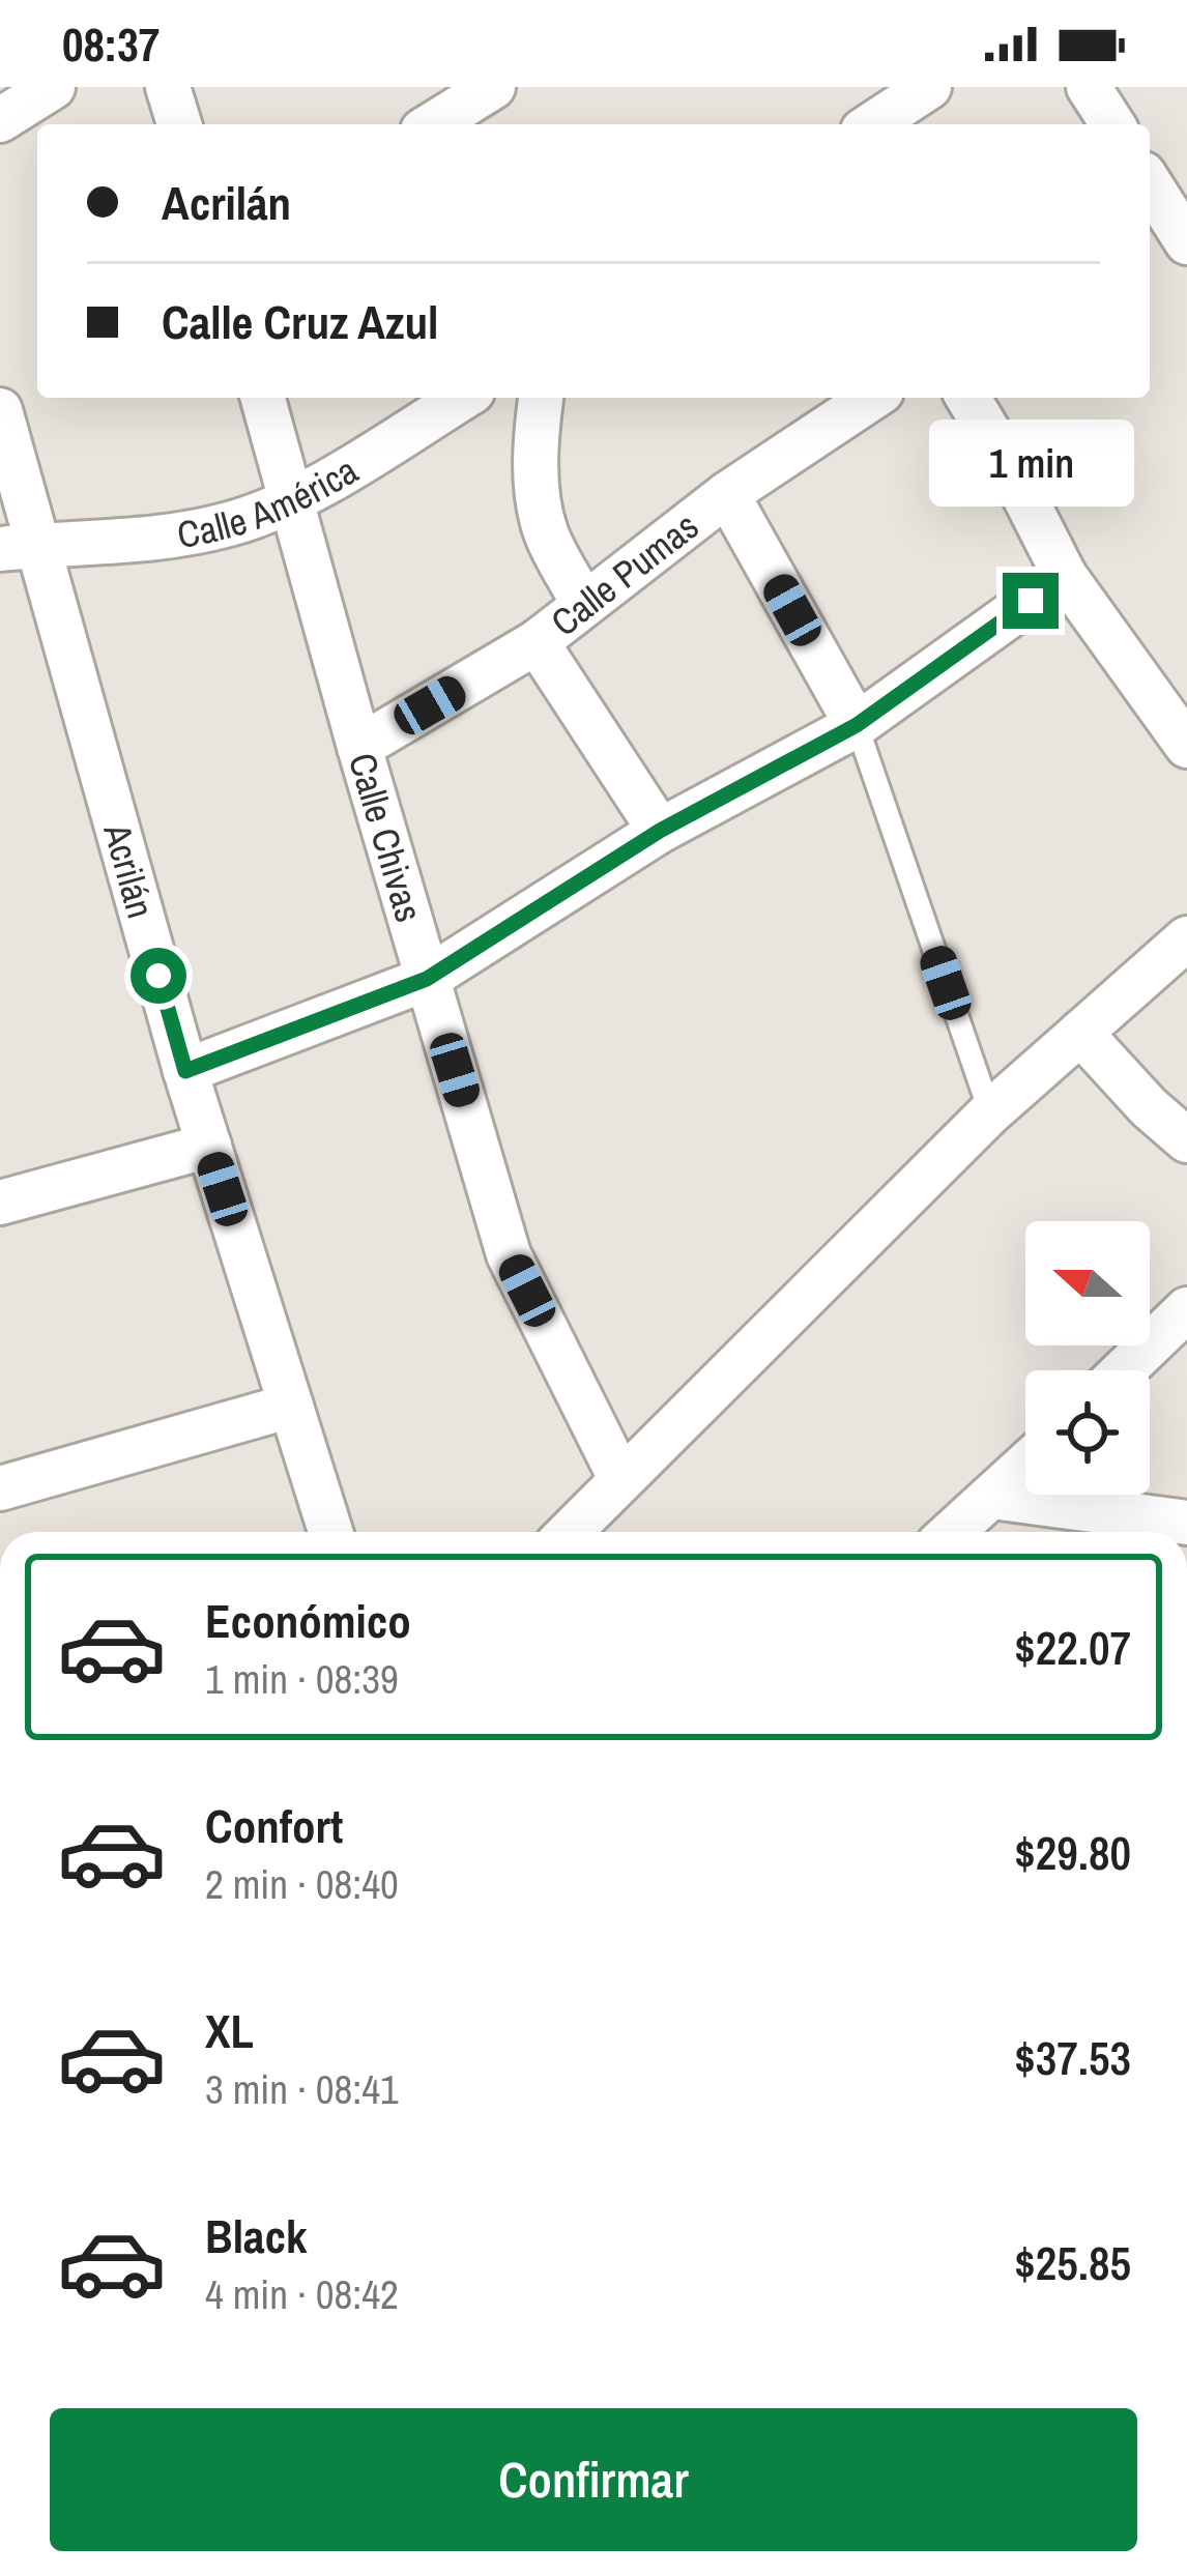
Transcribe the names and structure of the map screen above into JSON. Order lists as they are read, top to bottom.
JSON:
{
  "streets": {
    "street": [
      "Calle América",
      "Calle Pumas",
      "Calle Chivas",
      "Acrilán"
    ]
  },
  "crossings": [
    ["Calle América", "Calle Chivas"],
    ["Calle América", "Acrilán"],
    ["Calle Pumas", "Calle Chivas"]
  ],
  "north": "left",
  "page": {
    "status": "08:37",
    "banner": ["Acrilán", "Calle Cruz Azul"],
    "bubble": "1 min",
    "list": [
      {
        "name": "Económico",
        "note": "1 min · 08:39",
        "value": "$22.07"
      },
      {
        "name": "Confort",
        "note": "2 min · 08:40",
        "value": "$29.80"
      },
      {
        "name": "XL",
        "note": "3 min · 08:41",
        "value": "$37.53"
      },
      {
        "name": "Black",
        "note": "4 min · 08:42",
        "value": "$25.85"
      }
    ],
    "buttons": "Confirmar"
  }
}
